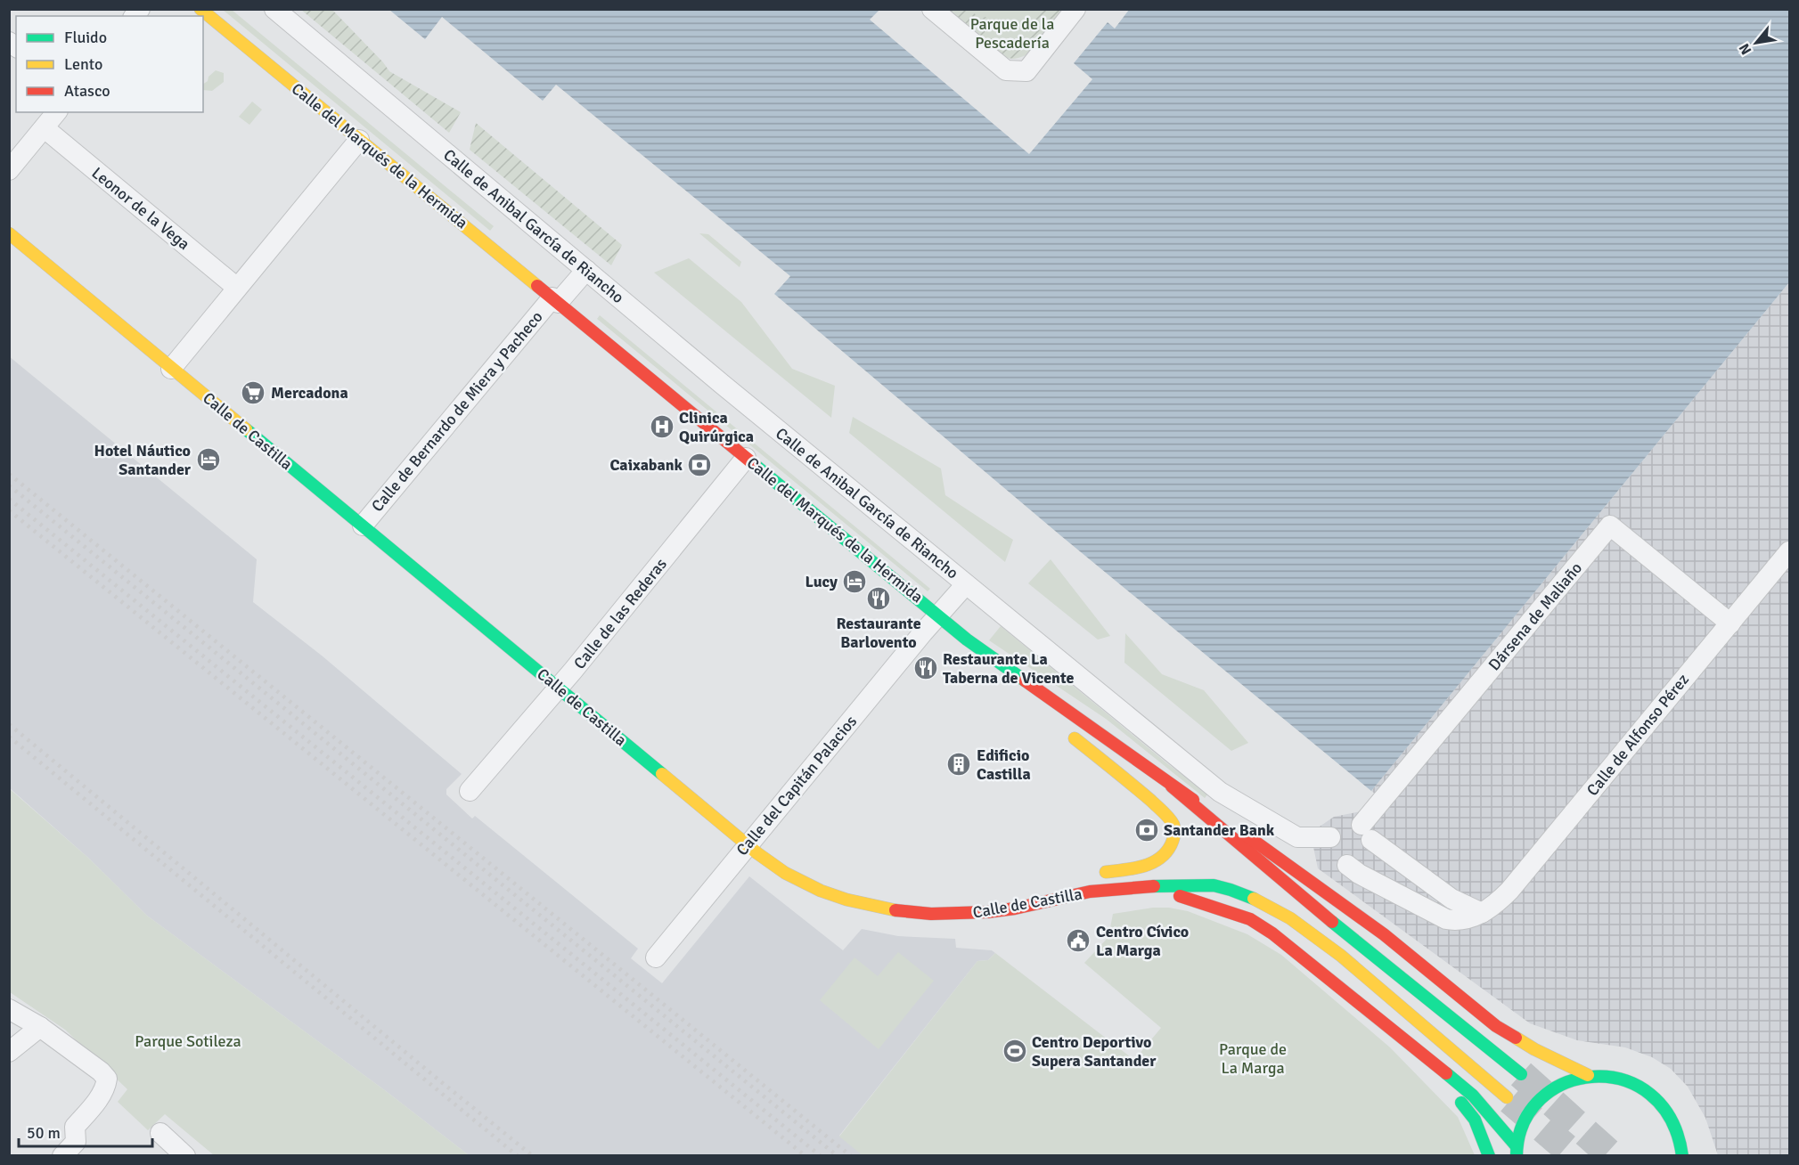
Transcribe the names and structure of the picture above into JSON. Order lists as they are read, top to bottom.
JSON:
{
  "streets": {
    "main road": ["Calle del Marqués de la Hermida", "Calle de Castilla"],
    "street": [
      "Leonor de la Vega",
      "Calle de Anibal García de Riancho",
      "Calle de Bernardo de Miera y Pacheco",
      "Calle de las Rederas",
      "Dársena de Maliaño",
      "Calle de Alfonso Pérez",
      "Calle del Capitán Palacios"
    ]
  },
  "crossings": [
    ["Calle del Marqués de la Hermida", "Calle de Anibal García de Riancho"],
    ["Calle del Marqués de la Hermida", "Calle de Bernardo de Miera y Pacheco"],
    ["Calle del Marqués de la Hermida", "Calle de las Rederas"],
    ["Calle del Marqués de la Hermida", "Calle del Capitán Palacios"],
    ["Calle de Bernardo de Miera y Pacheco", "Calle de Castilla"],
    ["Calle de Castilla", "Calle de las Rederas"],
    ["Calle de Castilla", "Calle del Capitán Palacios"],
    ["Dársena de Maliaño", "Calle de Alfonso Pérez"]
  ],
  "parks": ["Parque de la Pescadería", "Parque Sotileza", "Parque de La Marga"],
  "places": {
    "supermarket": ["Mercadona"],
    "hospital": ["Clinica Quirúrgica"],
    "hotel": ["Hotel Náutico Santander", "Lucy"],
    "bank": ["Caixabank", "Santander Bank"],
    "restaurant": ["Restaurante Barlovento", "Restaurante La Taberna de Vicente"],
    "building": ["Edificio Castilla"],
    "public building": ["Centro Cívico La Marga"],
    "sports": ["Centro Deportivo Supera Santander"]
  },
  "legend": ["Fluido", "Lento", "Atasco"],
  "scale_bar": "50 m",
  "north": "bottom left"
}
